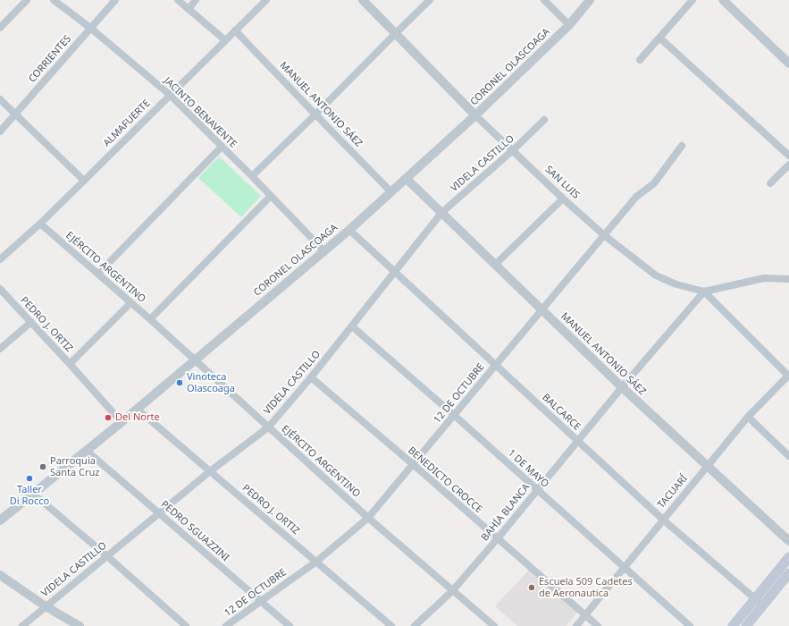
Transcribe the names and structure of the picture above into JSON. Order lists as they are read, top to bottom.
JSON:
{
  "streets": {
    "street": [
      "CORRIENTES",
      "CORONEL OLASCOAGA",
      "MANUEL ANTONIO SÁEZ",
      "JACINTO BENAVENTE",
      "ALMAFUERTE",
      "VIDELA CASTILLO",
      "SAN LUIS",
      "EJÉRCITO ARGENTINO",
      "PEDRO J. ORTIZ",
      "12 DE OCTUBRE",
      "BALCARCE",
      "1 DE MAYO",
      "BENEDICTO CROCCE",
      "TACUARÍ",
      "BAHÍA BLANCA",
      "PEDRO SGUAZZINI"
    ]
  },
  "crossings": [
    ["CORRIENTES", "JACINTO BENAVENTE"],
    ["CORONEL OLASCOAGA", "MANUEL ANTONIO SÁEZ"],
    ["CORONEL OLASCOAGA", "JACINTO BENAVENTE"],
    ["CORONEL OLASCOAGA", "SAN LUIS"],
    ["CORONEL OLASCOAGA", "EJÉRCITO ARGENTINO"],
    ["CORONEL OLASCOAGA", "PEDRO J. ORTIZ"],
    ["CORONEL OLASCOAGA", "BALCARCE"],
    ["CORONEL OLASCOAGA", "PEDRO SGUAZZINI"],
    ["MANUEL ANTONIO SÁEZ", "ALMAFUERTE"],
    ["MANUEL ANTONIO SÁEZ", "VIDELA CASTILLO"],
    ["MANUEL ANTONIO SÁEZ", "12 DE OCTUBRE"],
    ["MANUEL ANTONIO SÁEZ", "TACUARÍ"],
    ["MANUEL ANTONIO SÁEZ", "BAHÍA BLANCA"],
    ["JACINTO BENAVENTE", "ALMAFUERTE"],
    ["ALMAFUERTE", "EJÉRCITO ARGENTINO"],
    ["VIDELA CASTILLO", "SAN LUIS"],
    ["VIDELA CASTILLO", "EJÉRCITO ARGENTINO"],
    ["VIDELA CASTILLO", "PEDRO J. ORTIZ"],
    ["VIDELA CASTILLO", "BALCARCE"],
    ["VIDELA CASTILLO", "1 DE MAYO"],
    ["VIDELA CASTILLO", "BENEDICTO CROCCE"],
    ["VIDELA CASTILLO", "PEDRO SGUAZZINI"],
    ["SAN LUIS", "12 DE OCTUBRE"],
    ["SAN LUIS", "BAHÍA BLANCA"],
    ["EJÉRCITO ARGENTINO", "12 DE OCTUBRE"],
    ["EJÉRCITO ARGENTINO", "BAHÍA BLANCA"],
    ["PEDRO J. ORTIZ", "12 DE OCTUBRE"],
    ["12 DE OCTUBRE", "BALCARCE"],
    ["12 DE OCTUBRE", "1 DE MAYO"],
    ["12 DE OCTUBRE", "BENEDICTO CROCCE"],
    ["12 DE OCTUBRE", "PEDRO SGUAZZINI"],
    ["BALCARCE", "TACUARÍ"],
    ["BALCARCE", "BAHÍA BLANCA"],
    ["1 DE MAYO", "TACUARÍ"],
    ["1 DE MAYO", "BAHÍA BLANCA"],
    ["BENEDICTO CROCCE", "TACUARÍ"],
    ["BENEDICTO CROCCE", "BAHÍA BLANCA"]
  ],
  "places": [
    "Vinoteca Olascoaga",
    "Del Norte",
    "Parroquia Santa Cruz",
    "Taller Di Rocco",
    "Escuela 509 Cadetes de Aeronautica"
  ]
}
